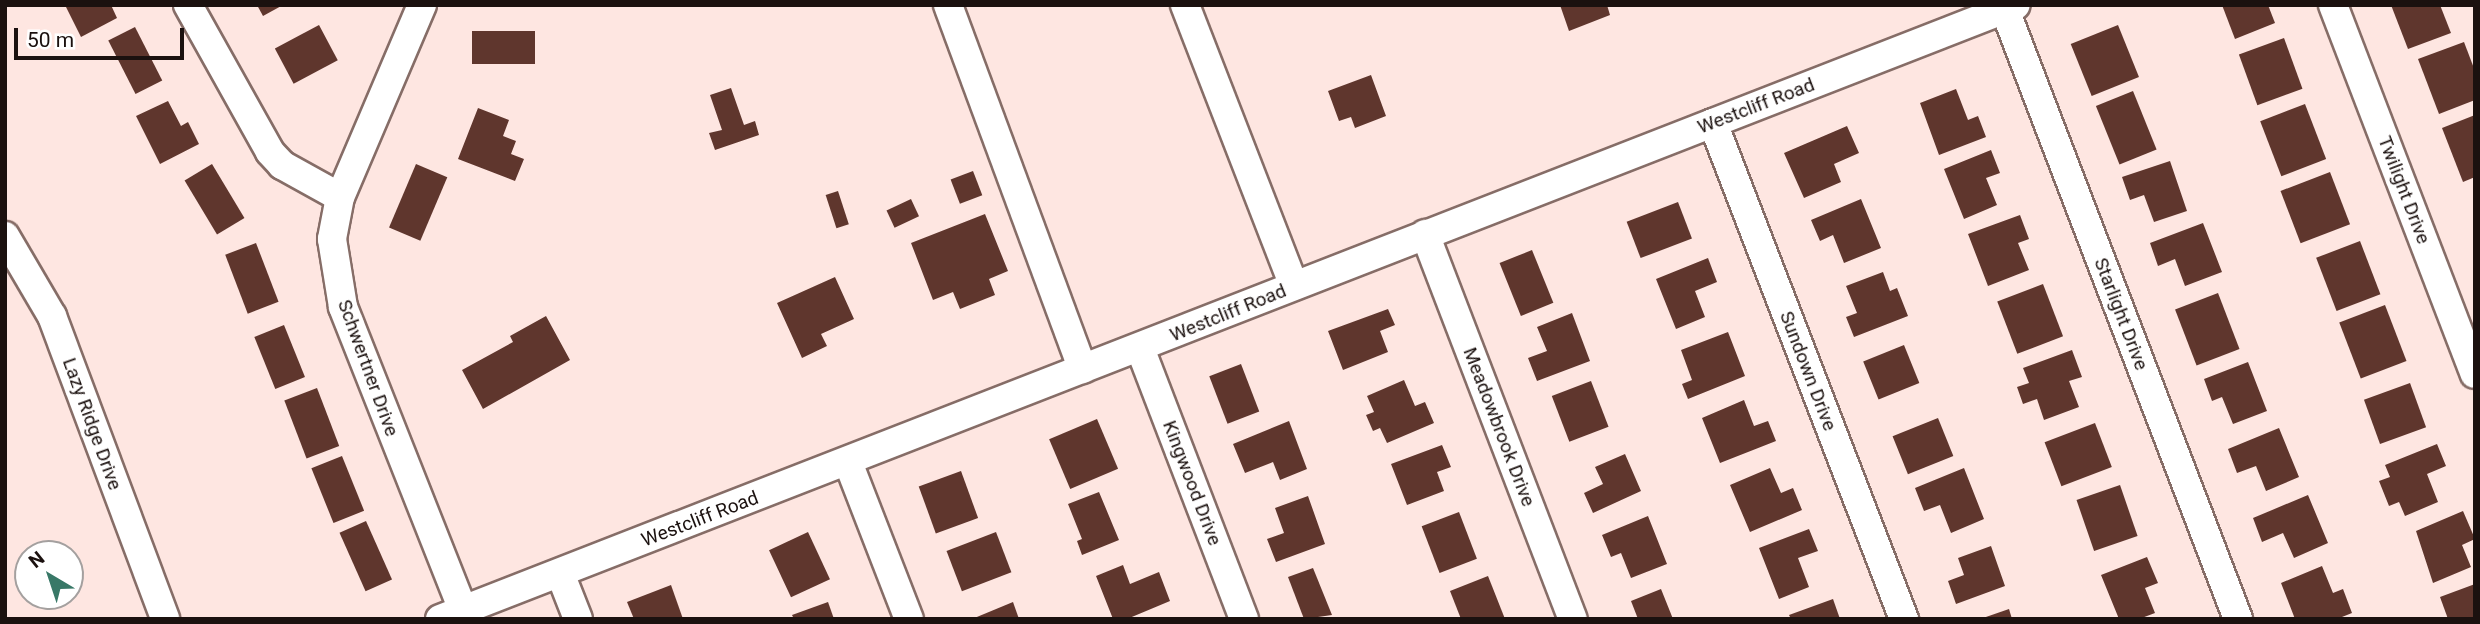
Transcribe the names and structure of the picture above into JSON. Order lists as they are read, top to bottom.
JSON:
{
  "streets": {
    "street": [
      "Westcliff Road",
      "Twilight Drive",
      "Starlight Drive",
      "Schwertner Drive",
      "Sundown Drive",
      "Lazy Ridge Drive",
      "Meadowbrook Drive",
      "Kingwood Drive"
    ]
  },
  "crossings": [
    ["Westcliff Road", "Starlight Drive"],
    ["Westcliff Road", "Schwertner Drive"],
    ["Westcliff Road", "Sundown Drive"],
    ["Westcliff Road", "Meadowbrook Drive"],
    ["Westcliff Road", "Kingwood Drive"]
  ],
  "scale_bar": "50 m",
  "north": "top left"
}
